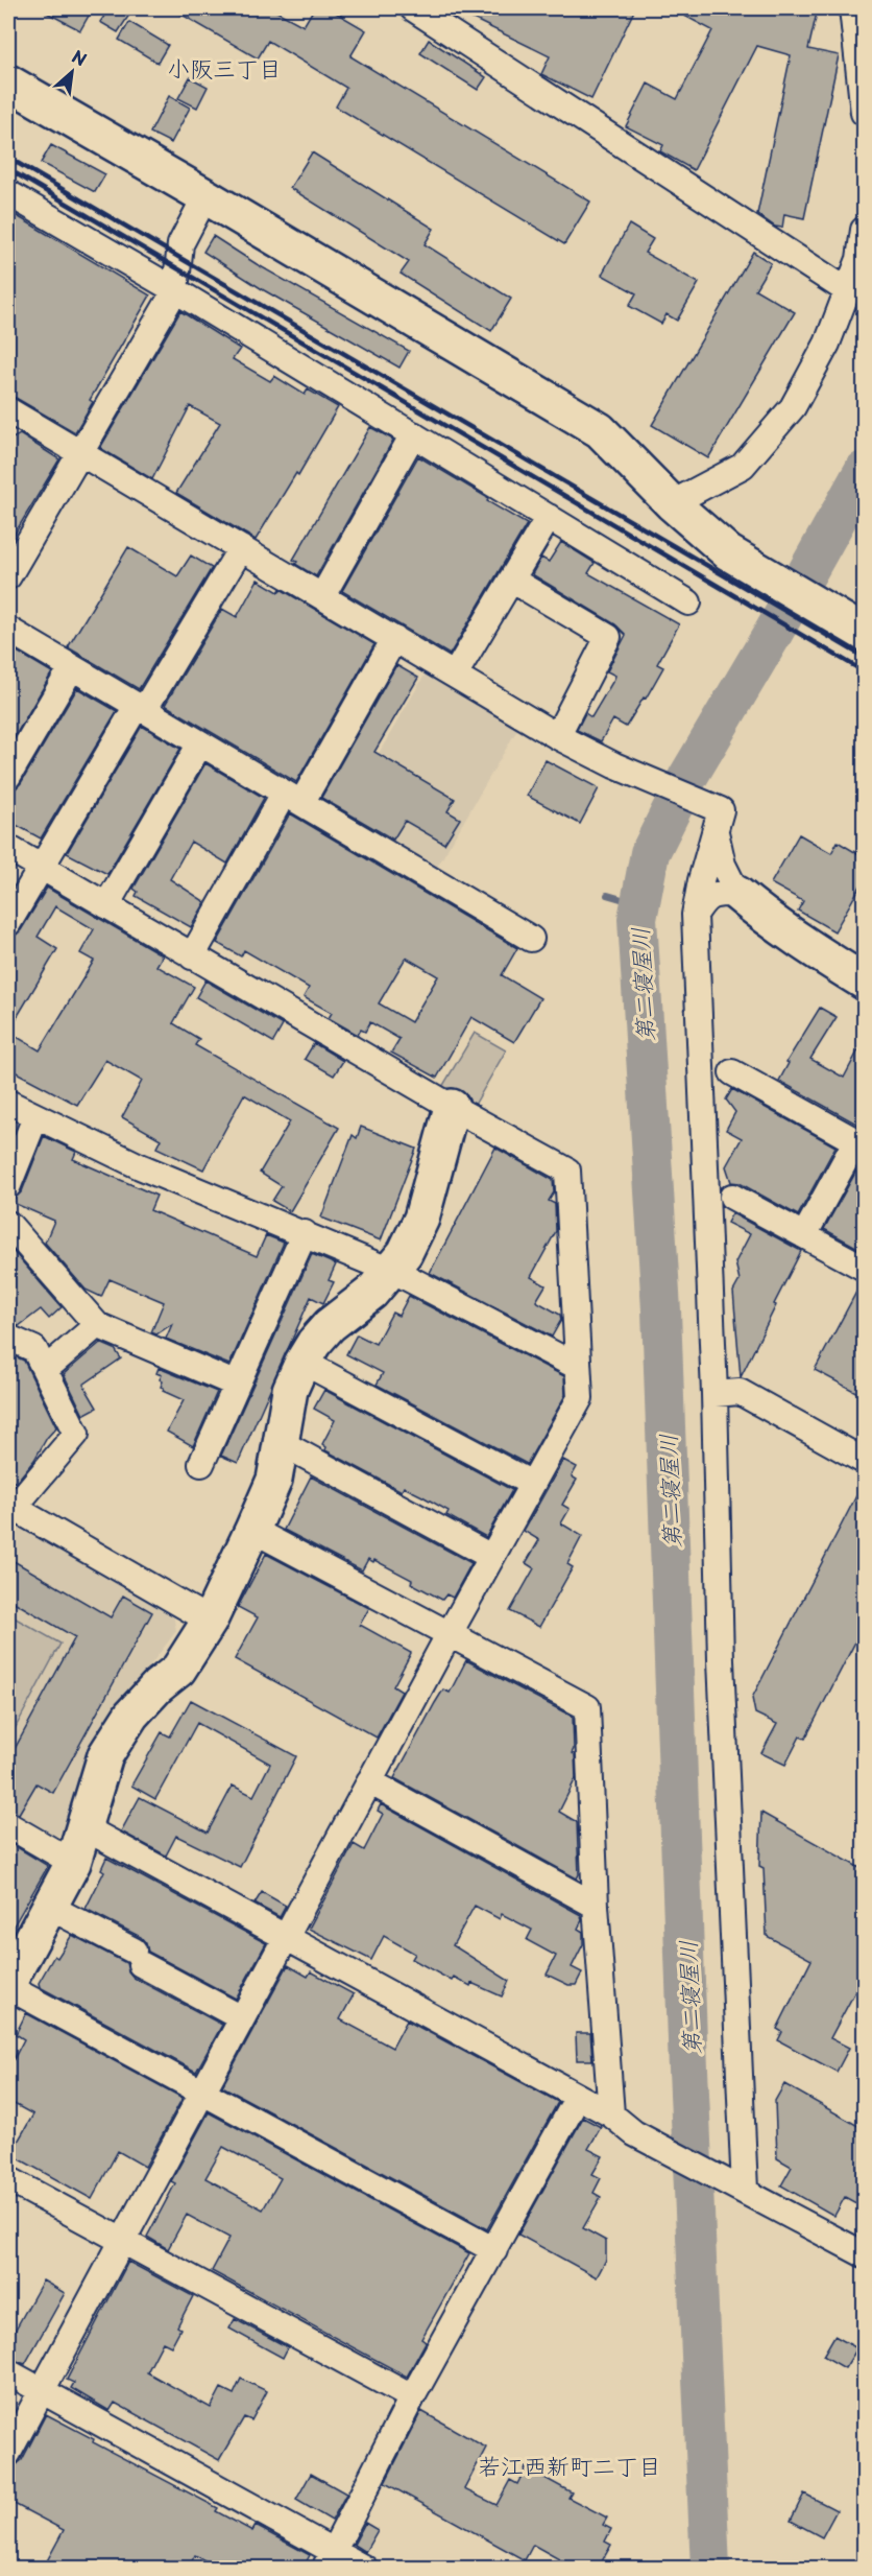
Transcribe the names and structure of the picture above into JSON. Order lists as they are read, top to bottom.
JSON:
{
  "districts": ["小阪三丁目", "若江西新町二丁目"],
  "water": ["第二寝屋川"],
  "north": "top right"
}
